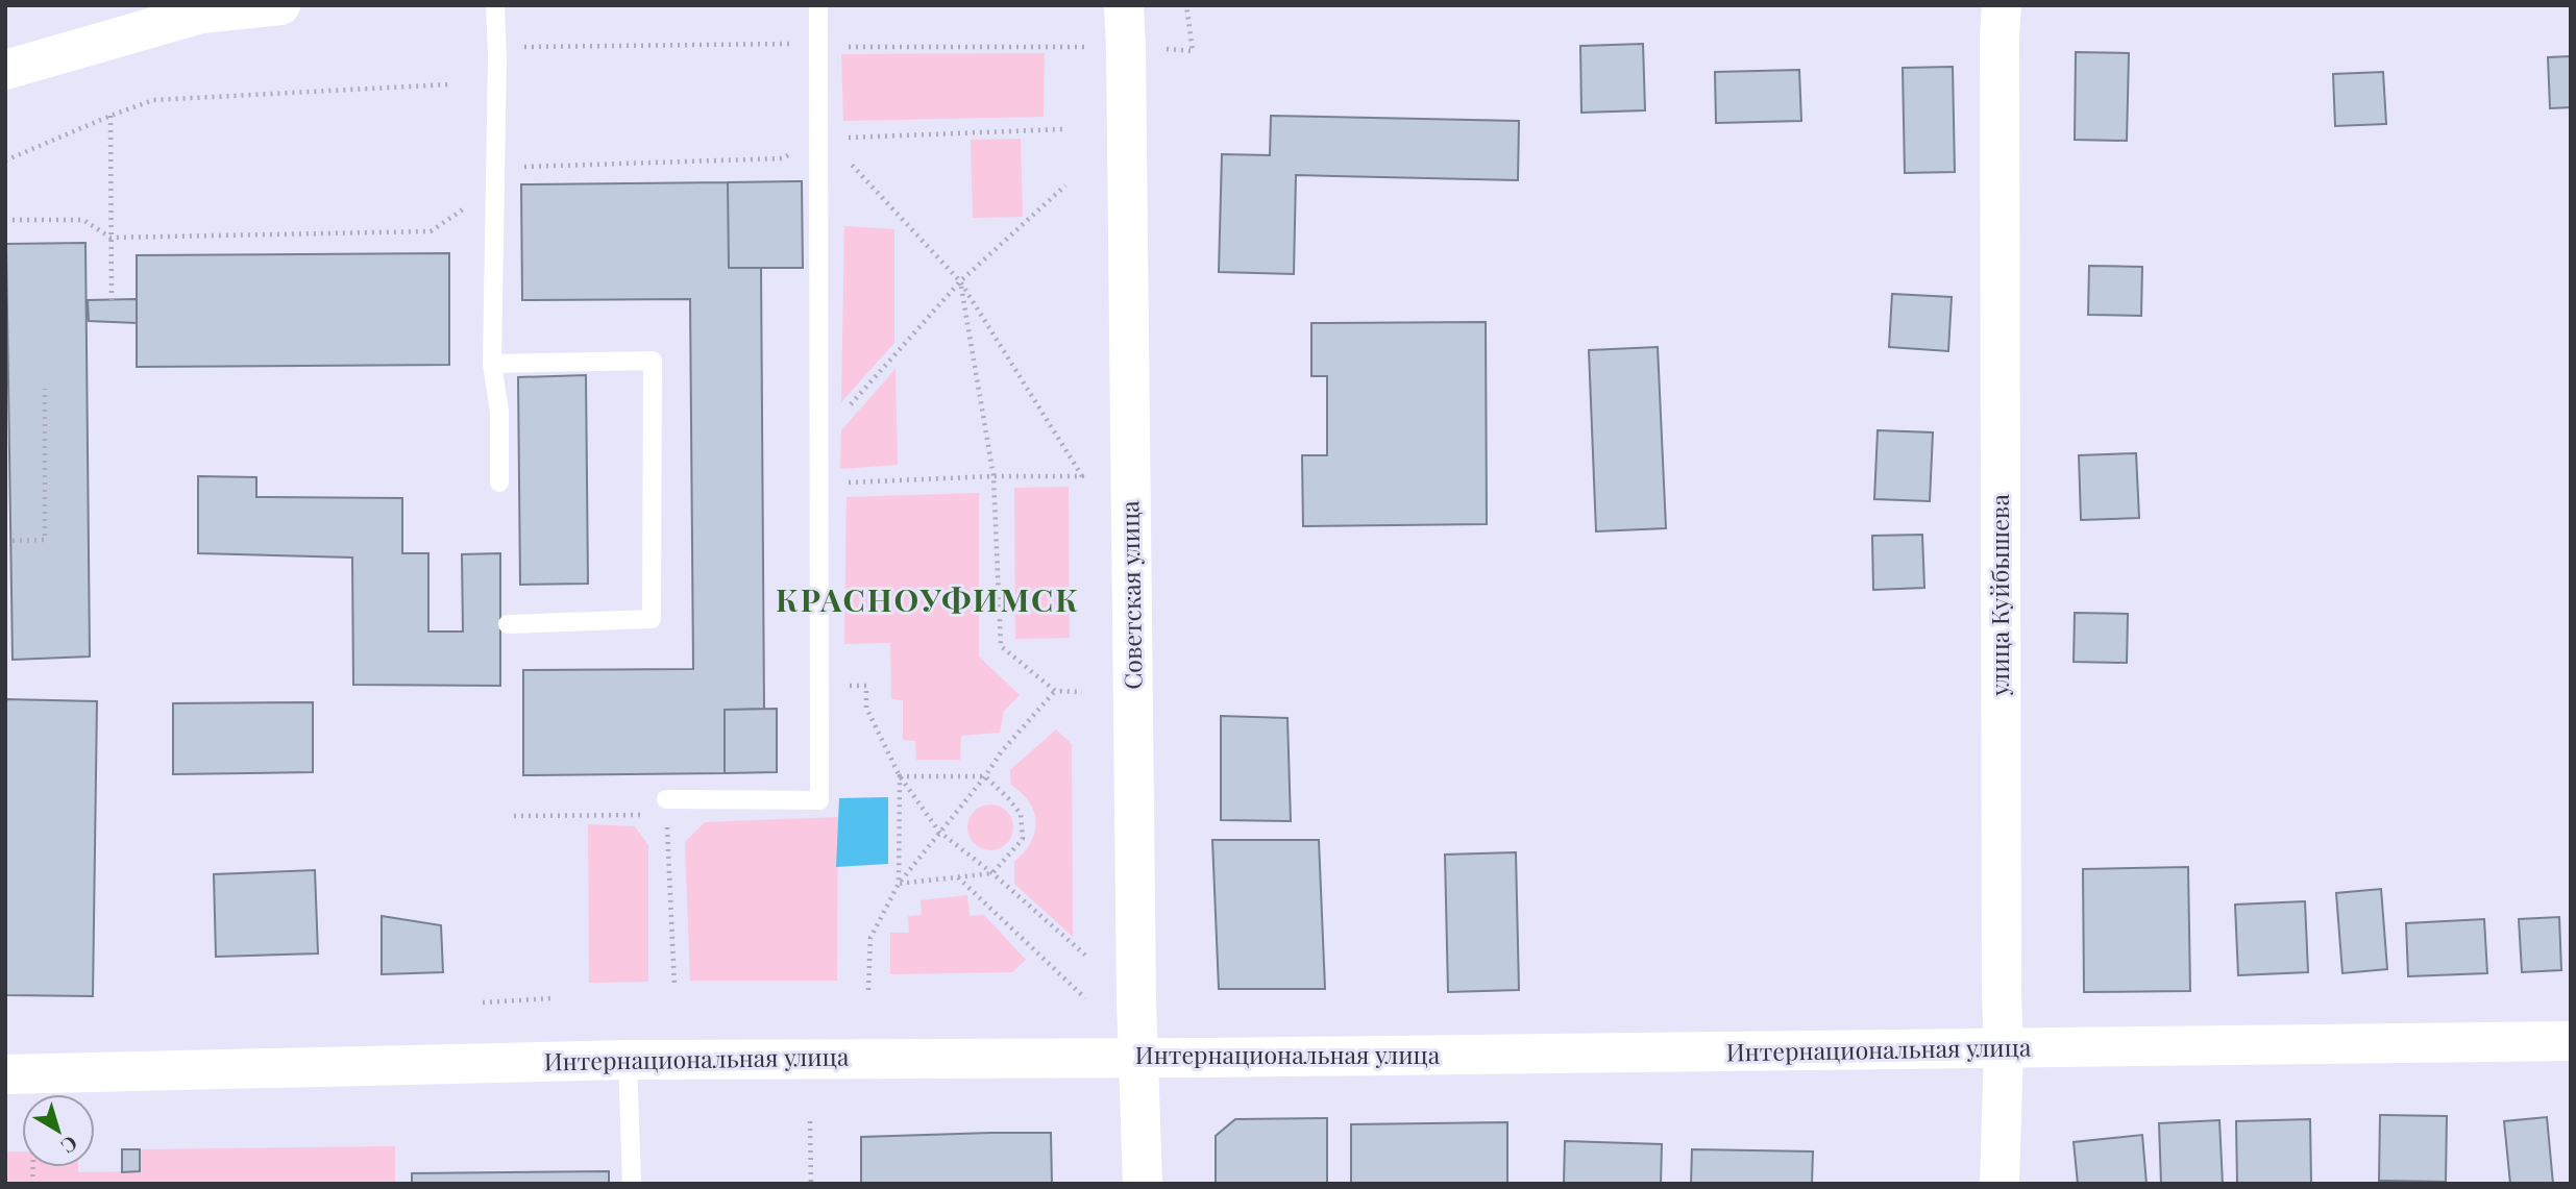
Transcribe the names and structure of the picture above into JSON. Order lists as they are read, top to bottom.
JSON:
{
  "streets": {
    "main road": ["Советская улица", "улица Куйбышева", "Интернациональная улица"]
  },
  "crossings": [
    ["Советская улица", "Интернациональная улица"],
    ["улица Куйбышева", "Интернациональная улица"]
  ],
  "districts": ["КРАСНОУФИМСК"],
  "north": "bottom right"
}
